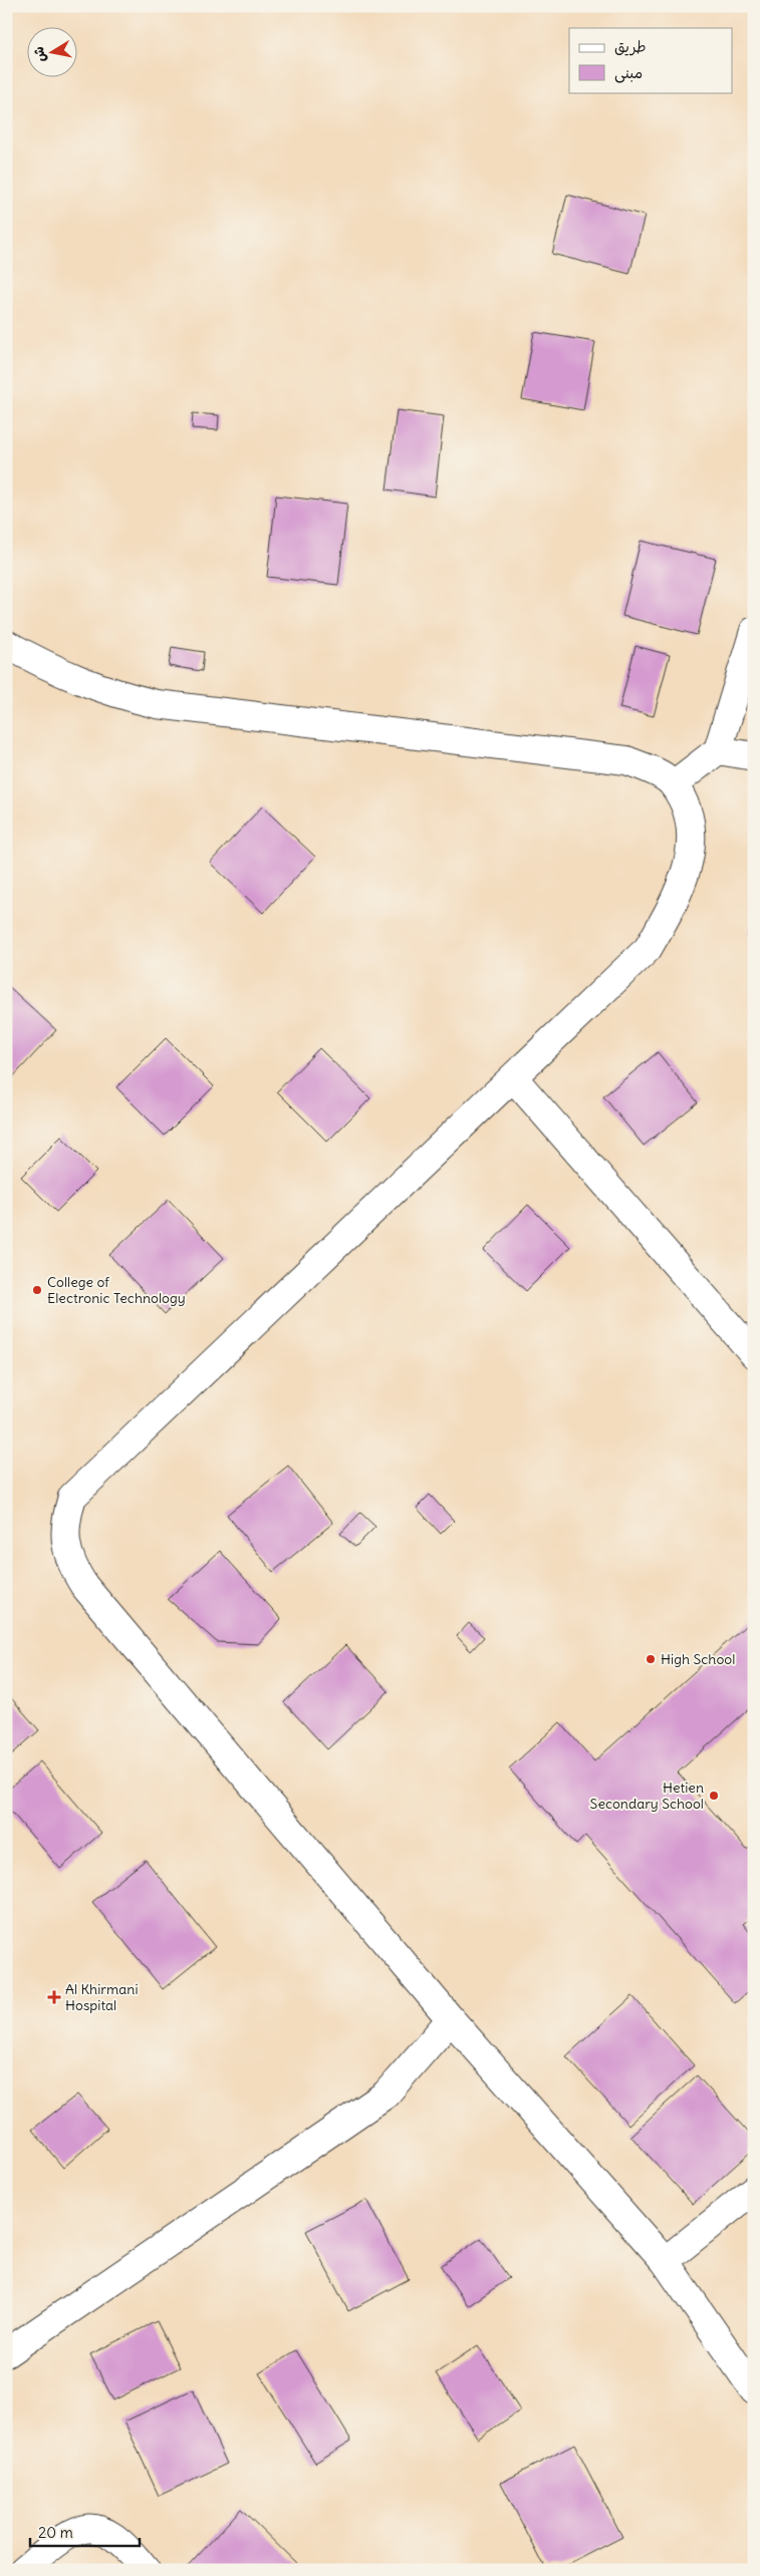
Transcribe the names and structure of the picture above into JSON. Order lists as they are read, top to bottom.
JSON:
{
  "places": {
    "other": ["College of Electronic Technology", "High School", "Hetien Secondary School"],
    "health": ["Al Khirmani Hospital"]
  },
  "legend": ["طريق", "مبنى"],
  "scale_bar": "20 m",
  "north": "left"
}
